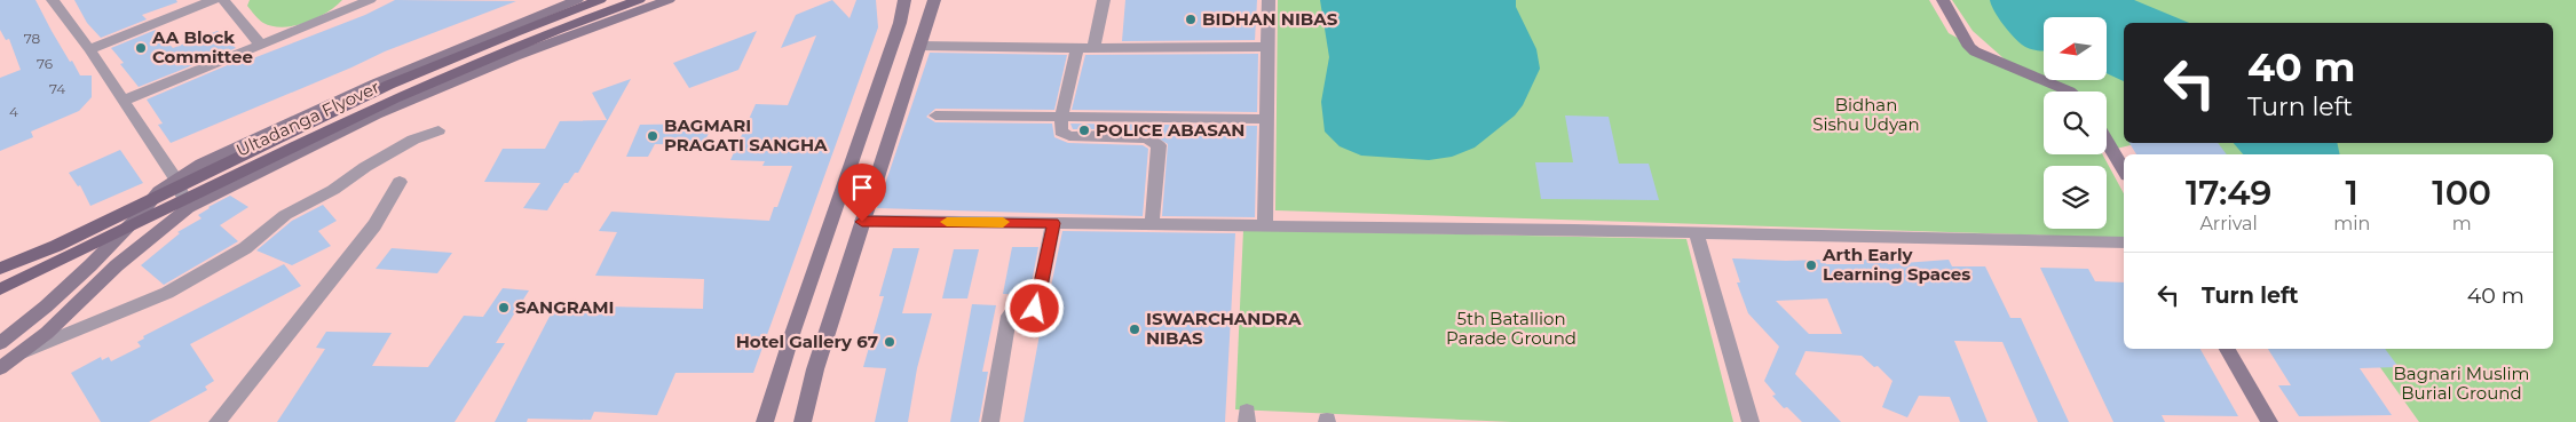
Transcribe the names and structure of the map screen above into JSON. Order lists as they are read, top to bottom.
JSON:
{
  "streets": {
    "main road": ["Ultadanga Flyover"]
  },
  "parks": ["Bidhan Sishu Udyan", "5th Batallion Parade Ground", "Bagnari Muslim Burial Ground"],
  "places": [
    "BIDHAN NIBAS",
    "AA Block Committee",
    "POLICE ABASAN",
    "BAGMARI PRAGATI SANGHA",
    "Arth Early Learning Spaces",
    "SANGRAMI",
    "ISWARCHANDRA NIBAS",
    "Hotel Gallery 67"
  ],
  "house_numbers": [
    "78",
    "76",
    "74",
    "4"
  ],
  "north": "left",
  "page": {
    "turn": ["40 m", "Turn left"],
    "eta": [
      "17:49",
      "Arrival",
      "1",
      "min",
      "100",
      "m"
    ],
    "list": [
      {
        "name": "Turn left",
        "value": "40 m"
      }
    ]
  }
}
